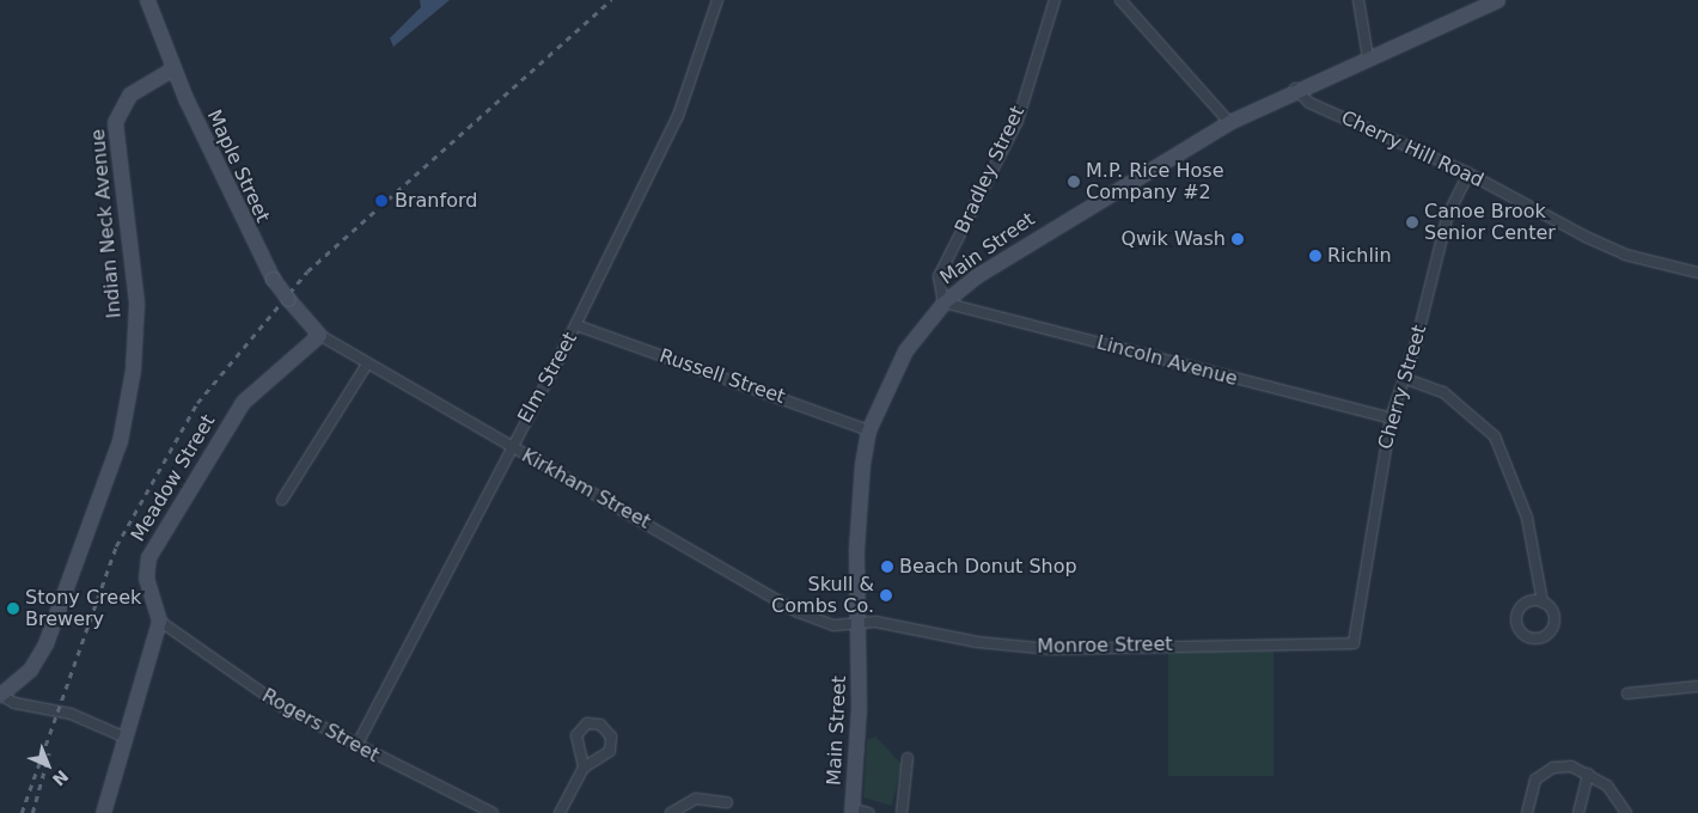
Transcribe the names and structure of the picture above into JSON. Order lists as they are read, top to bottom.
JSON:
{
  "streets": {
    "street": [
      "Cherry Hill Road",
      "Maple Street",
      "Bradley Street",
      "Indian Neck Avenue",
      "Main Street",
      "Lincoln Avenue",
      "Russell Street",
      "Elm Street",
      "Cherry Street",
      "Meadow Street",
      "Kirkham Street",
      "Monroe Street",
      "Rogers Street"
    ]
  },
  "crossings": [
    ["Cherry Hill Road", "Main Street"],
    ["Cherry Hill Road", "Cherry Street"],
    ["Maple Street", "Indian Neck Avenue"],
    ["Maple Street", "Meadow Street"],
    ["Maple Street", "Kirkham Street"],
    ["Bradley Street", "Main Street"],
    ["Bradley Street", "Lincoln Avenue"],
    ["Main Street", "Lincoln Avenue"],
    ["Main Street", "Russell Street"],
    ["Main Street", "Kirkham Street"],
    ["Main Street", "Monroe Street"],
    ["Lincoln Avenue", "Cherry Street"],
    ["Russell Street", "Elm Street"],
    ["Elm Street", "Kirkham Street"],
    ["Elm Street", "Rogers Street"],
    ["Cherry Street", "Monroe Street"],
    ["Meadow Street", "Kirkham Street"],
    ["Meadow Street", "Rogers Street"],
    ["Kirkham Street", "Monroe Street"]
  ],
  "places": [
    "M.P. Rice Hose Company #2",
    "Branford",
    "Canoe Brook Senior Center",
    "Qwik Wash",
    "Richlin",
    "Beach Donut Shop",
    "Skull & Combs Co.",
    "Stony Creek Brewery"
  ],
  "north": "bottom right"
}
